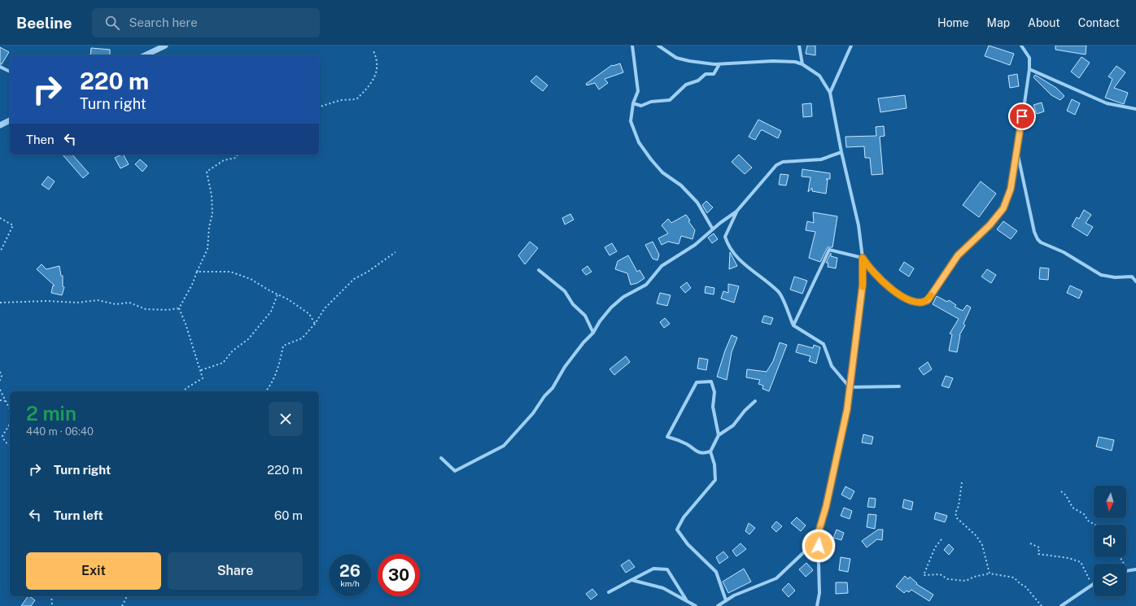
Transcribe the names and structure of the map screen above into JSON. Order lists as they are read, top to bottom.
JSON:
{
  "north": "bottom",
  "page": {
    "header": "Beeline",
    "search": "Search here",
    "nav": [
      "Home",
      "Map",
      "About",
      "Contact"
    ],
    "turn": ["220 m", "Turn right"],
    "then": "Then",
    "heading": ["2 min", "440 m · 06:40"],
    "list": [
      {
        "name": "Turn right",
        "value": "220 m"
      },
      {
        "name": "Turn left",
        "value": "60 m"
      }
    ],
    "buttons": ["Exit", "Share"],
    "speed": "26 km/h",
    "limit": "30"
  }
}
